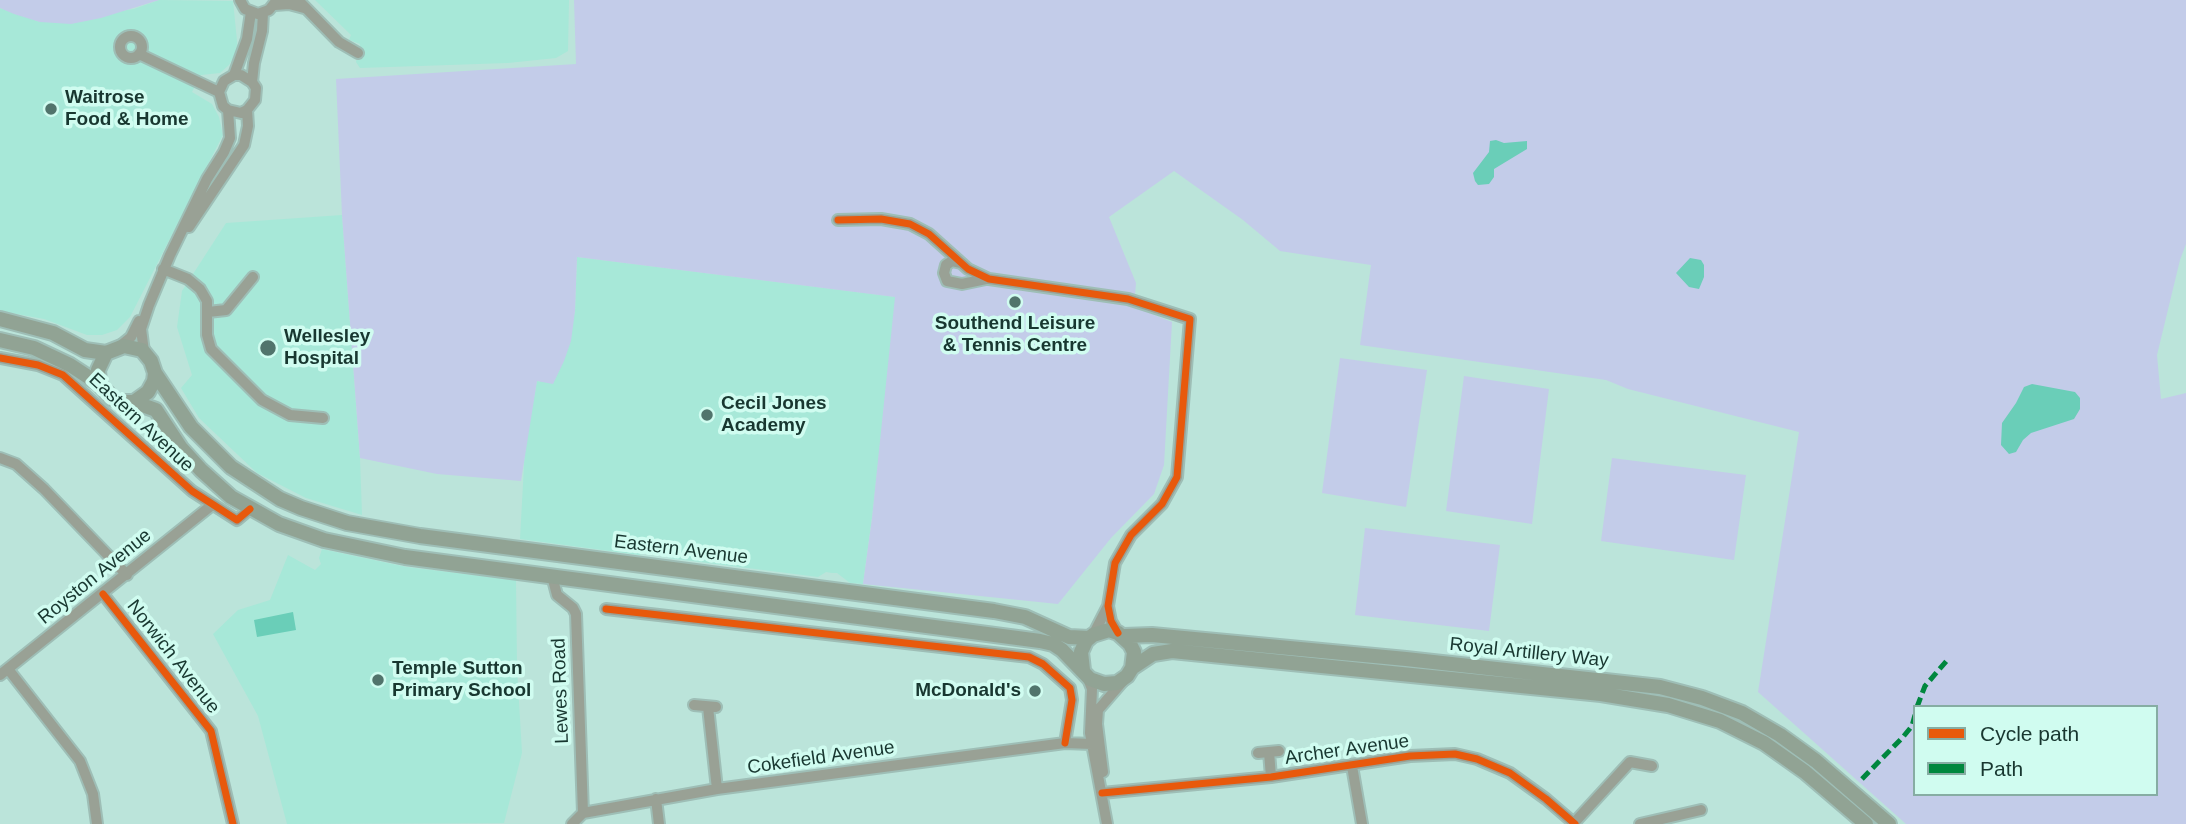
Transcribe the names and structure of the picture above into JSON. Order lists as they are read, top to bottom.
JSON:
{
  "streets": {
    "main road": ["Eastern Avenue", "Royal Artillery Way"],
    "street": [
      "Royston Avenue",
      "Norwich Avenue",
      "Lewes Road",
      "Archer Avenue",
      "Cokefield Avenue"
    ]
  },
  "crossings": [
    ["Eastern Avenue", "Royston Avenue"],
    ["Eastern Avenue", "Royal Artillery Way"],
    ["Eastern Avenue", "Lewes Road"],
    ["Royston Avenue", "Norwich Avenue"],
    ["Lewes Road", "Cokefield Avenue"]
  ],
  "places": [
    "Waitrose Food & Home",
    "Southend Leisure & Tennis Centre",
    "Wellesley Hospital",
    "Cecil Jones Academy",
    "Temple Sutton Primary School",
    "McDonald's"
  ],
  "legend": ["Cycle path", "Path"]
}
